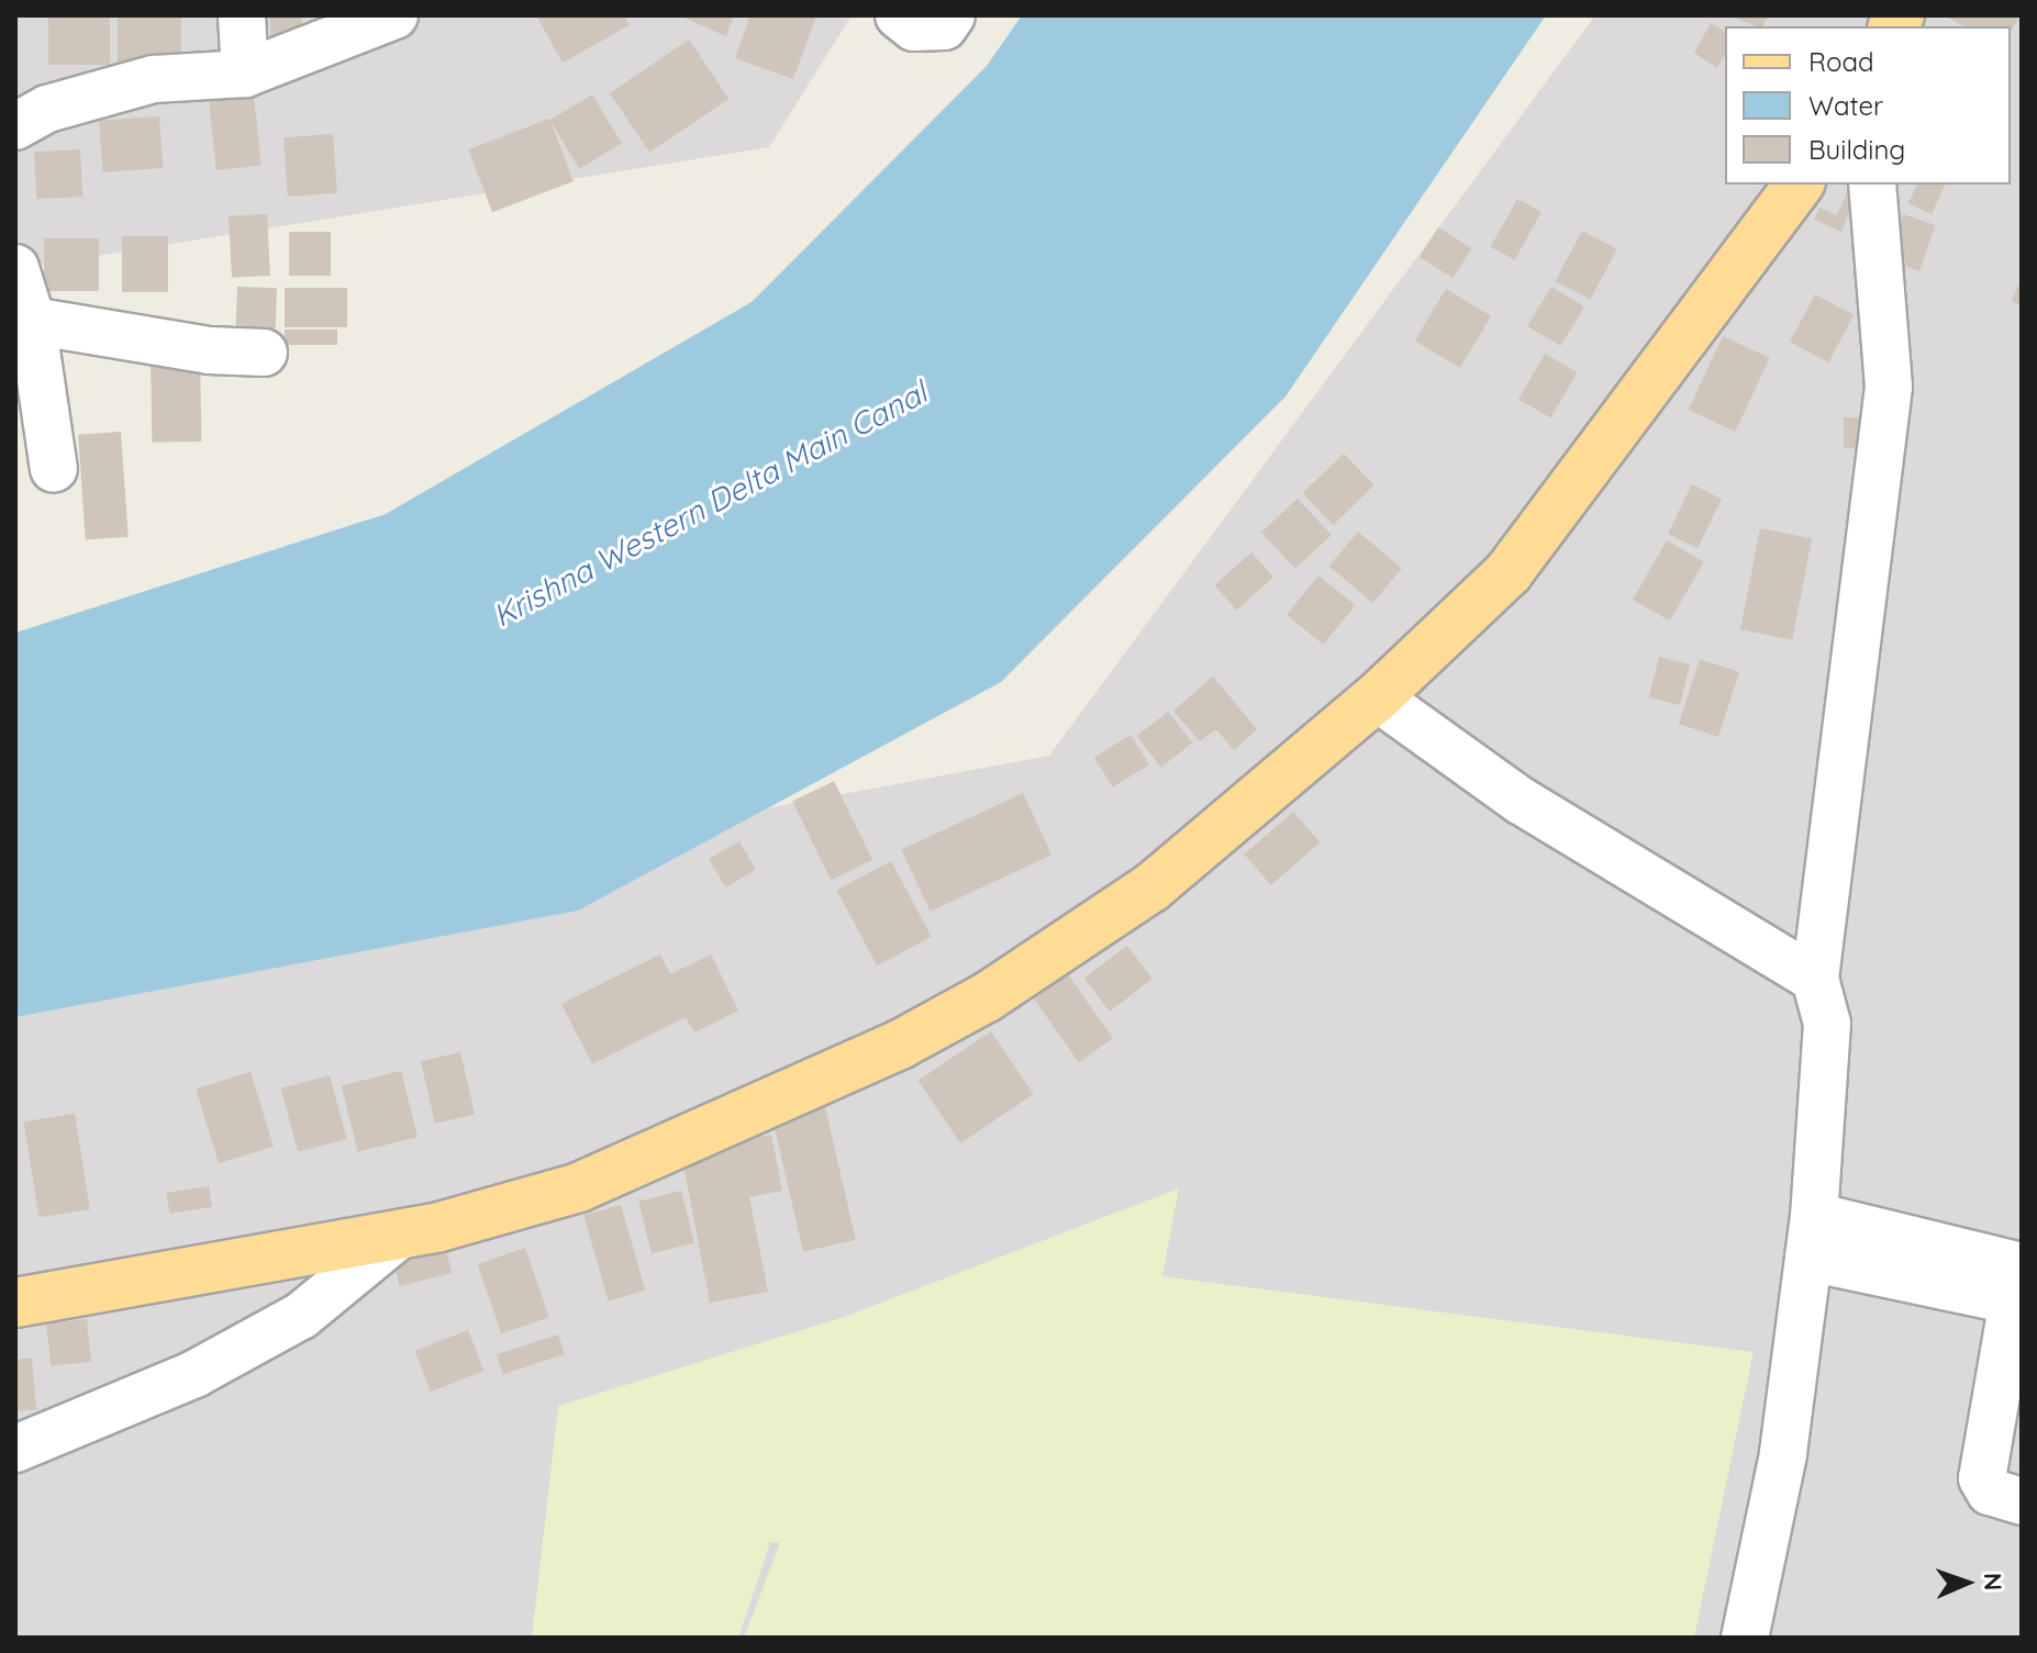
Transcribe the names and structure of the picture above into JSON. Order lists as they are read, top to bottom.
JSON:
{
  "water": ["Krishna Western Delta Main Canal"],
  "legend": ["Road", "Water", "Building"],
  "north": "right"
}
